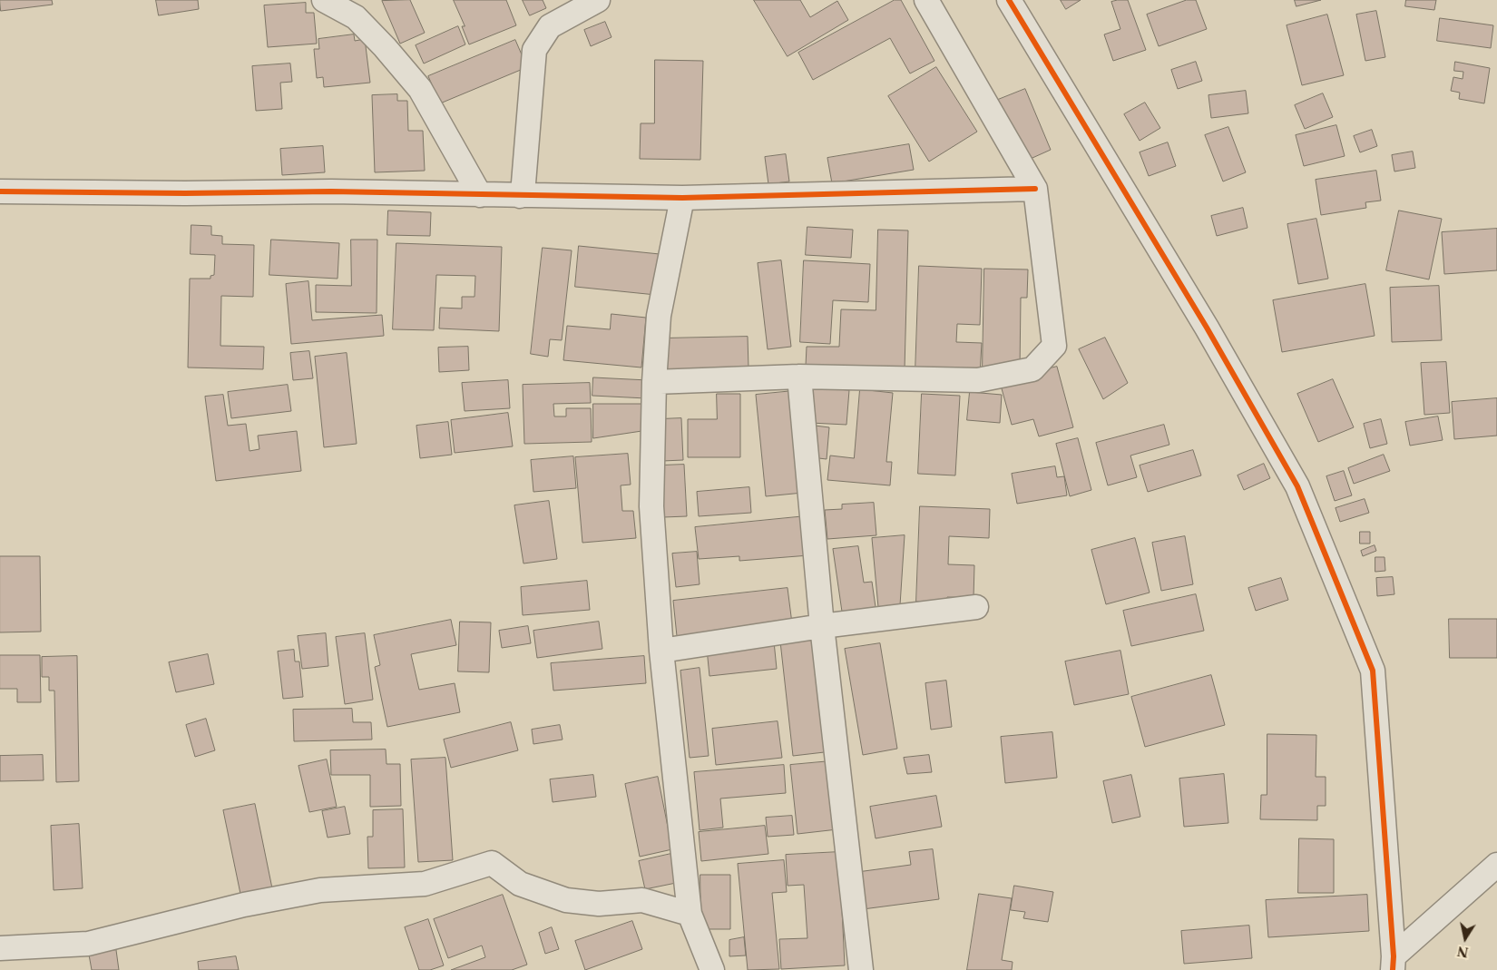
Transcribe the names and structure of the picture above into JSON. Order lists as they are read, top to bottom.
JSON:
{
  "north": "bottom"
}
